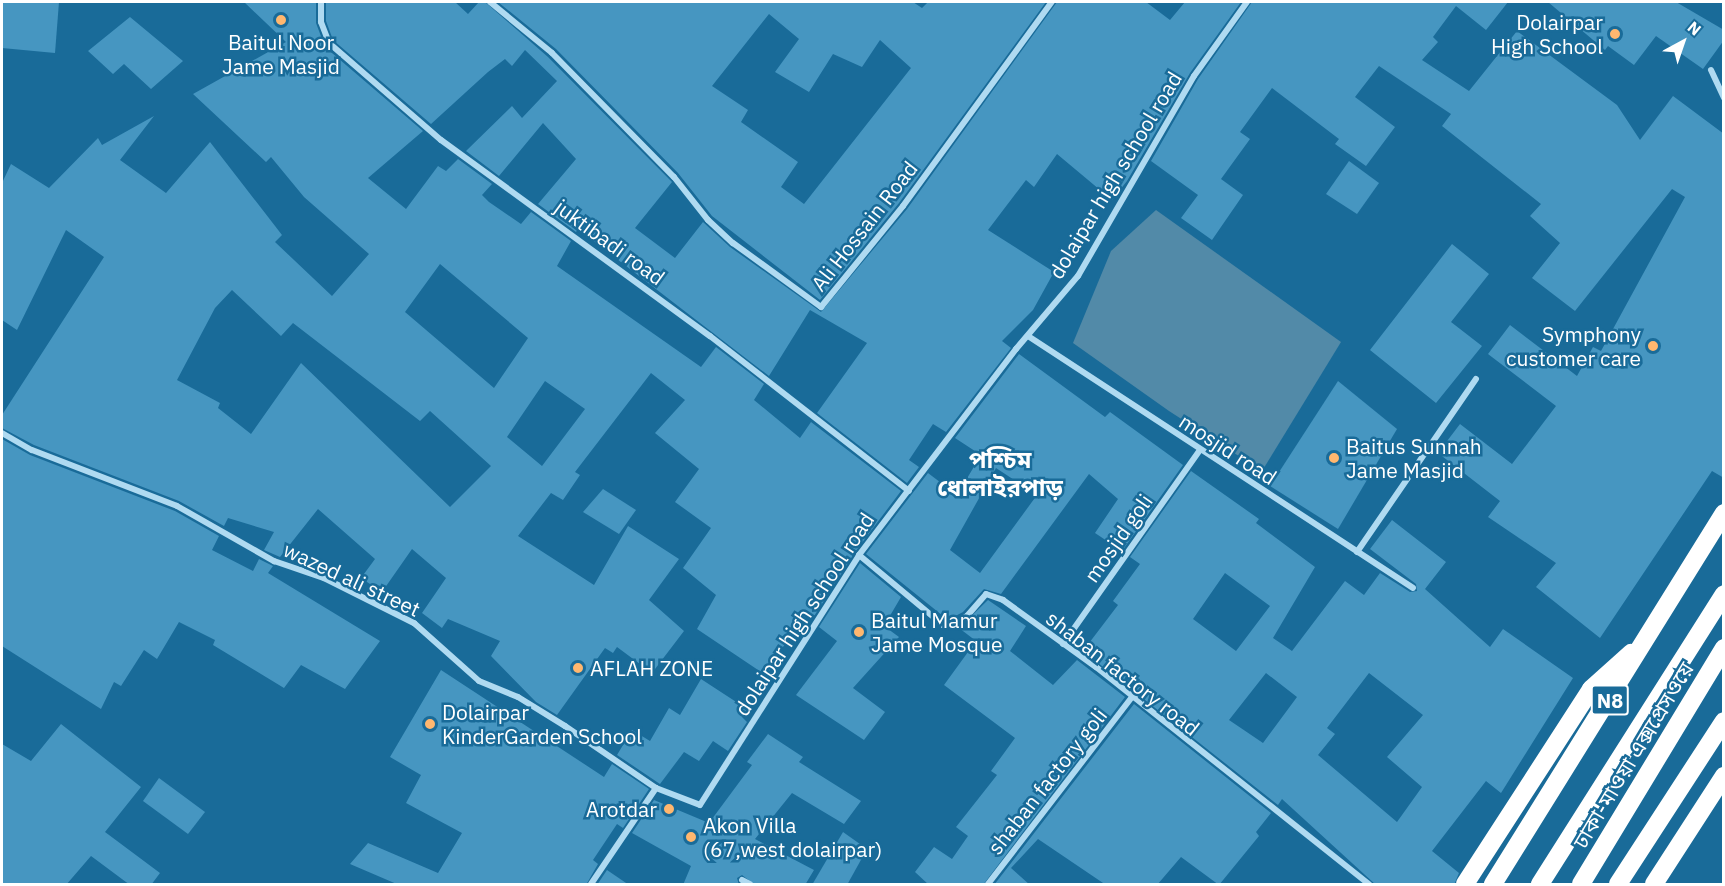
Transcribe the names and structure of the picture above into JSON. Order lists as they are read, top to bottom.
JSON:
{
  "streets": {
    "highway": ["N8", "ঢাকা-মাওয়া এক্সপ্রেসওয়ে"],
    "street": [
      "dolaipar high school road",
      "Ali Hossain Road",
      "juktibadi road",
      "mosjid road",
      "mosjid goli",
      "wazed ali street",
      "shaban factory road",
      "shaban factory goli"
    ]
  },
  "crossings": [
    ["dolaipar high school road", "juktibadi road"],
    ["dolaipar high school road", "mosjid road"],
    ["dolaipar high school road", "wazed ali street"],
    ["dolaipar high school road", "shaban factory road"],
    ["mosjid road", "mosjid goli"],
    ["mosjid goli", "shaban factory road"],
    ["shaban factory road", "shaban factory goli"]
  ],
  "districts": ["পশ্চিম ধোলাইরপাড়"],
  "places": [
    "Baitul Noor Jame Masjid",
    "Dolairpar High School",
    "Symphony customer care",
    "Baitus Sunnah Jame Masjid",
    "Baitul Mamur Jame Mosque",
    "AFLAH ZONE",
    "Dolairpar KinderGarden School",
    "Arotdar",
    "Akon Villa (67,west dolairpar)"
  ],
  "north": "top right"
}
